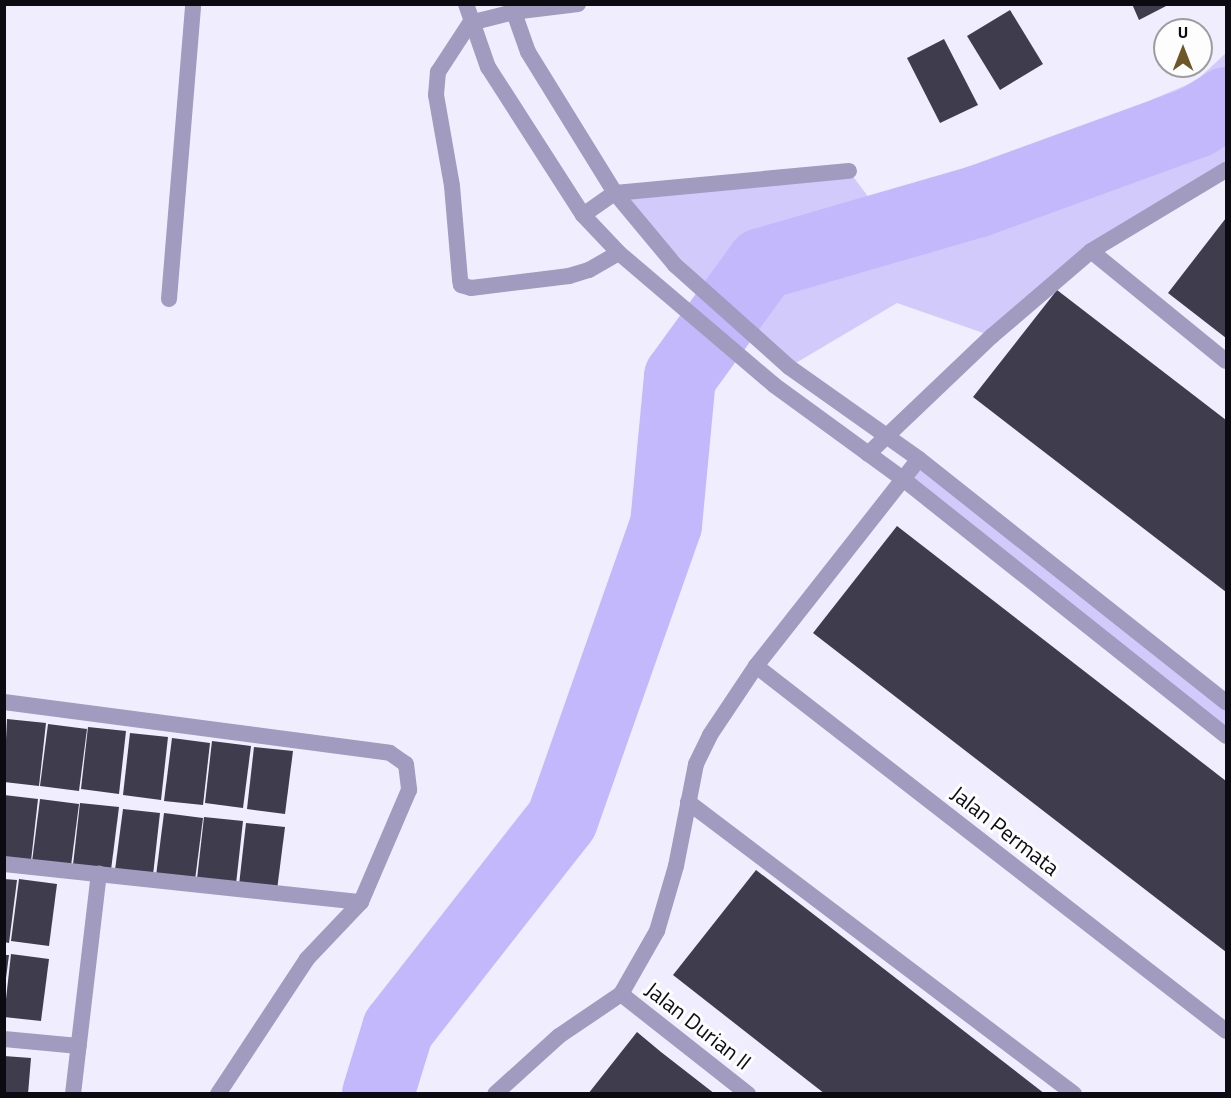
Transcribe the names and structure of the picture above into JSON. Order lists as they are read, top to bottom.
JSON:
{
  "streets": {
    "street": ["Jalan Permata", "Jalan Durian II"]
  },
  "north": "top"
}
